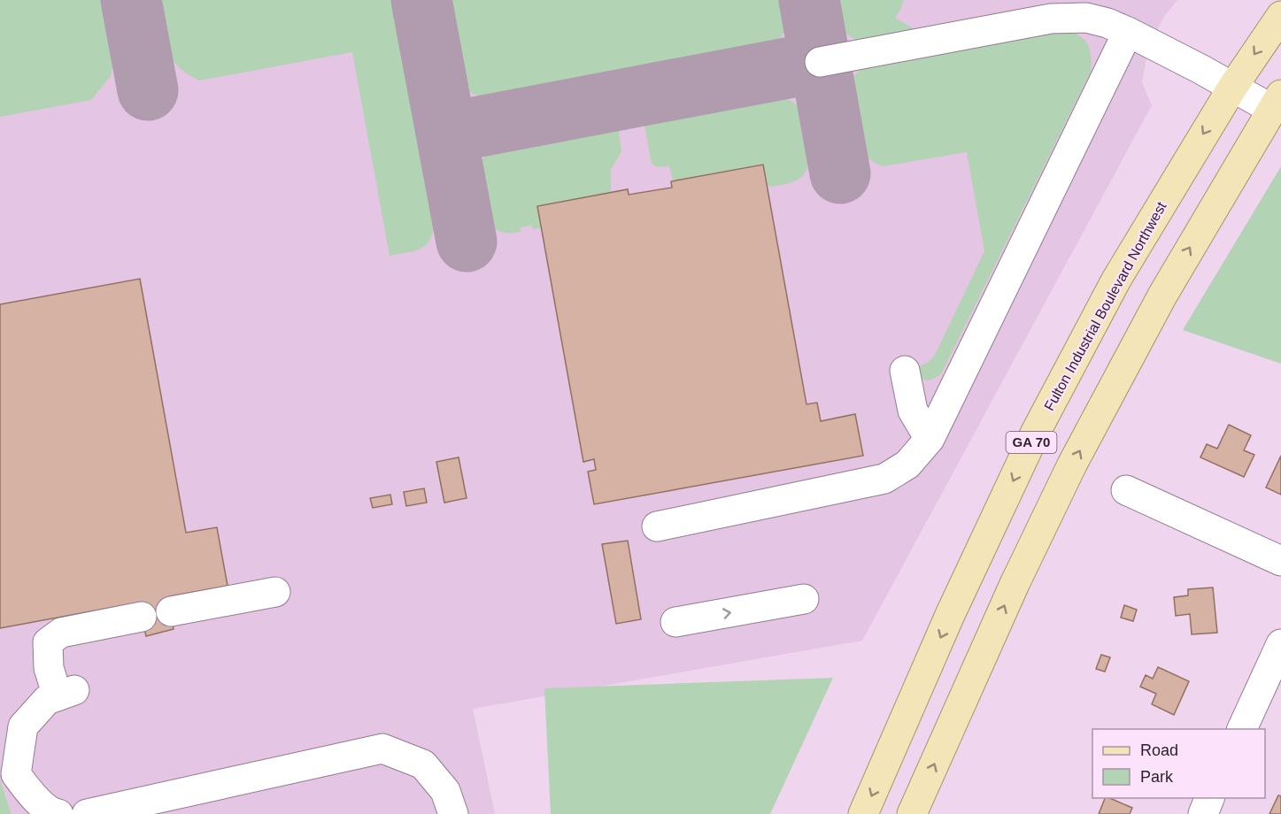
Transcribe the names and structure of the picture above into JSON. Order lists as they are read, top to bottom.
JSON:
{
  "streets": {
    "main road": ["Fulton Industrial Boulevard Northwest", "GA 70"]
  },
  "legend": ["Road", "Park"]
}
